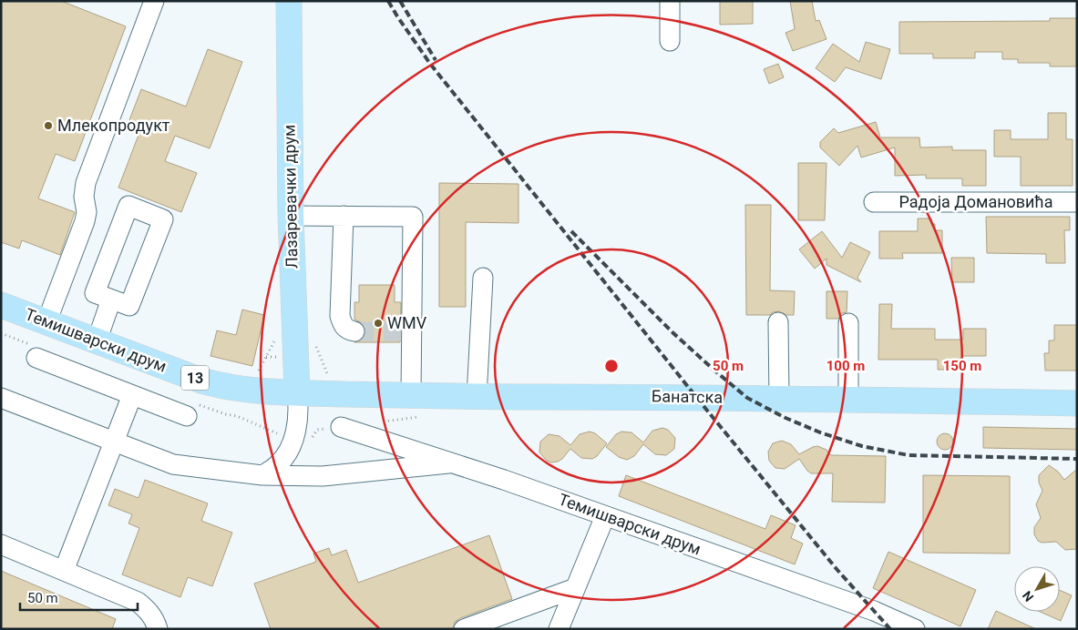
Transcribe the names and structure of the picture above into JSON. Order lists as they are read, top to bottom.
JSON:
{
  "streets": {
    "main road": [
      "Лазаревачки друм",
      "Темишварски друм",
      "13",
      "Банатска"
    ],
    "street": ["Радоја Домановића"]
  },
  "crossings": [
    ["Лазаревачки друм", "Темишварски друм"],
    ["Лазаревачки друм", "Банатска"],
    ["Темишварски друм", "Банатска"]
  ],
  "places": ["Млекопродукт", "WMV"],
  "scale_bar": "50 m",
  "north": "bottom left",
  "rings": ["50 m", "100 m", "150 m"]
}
